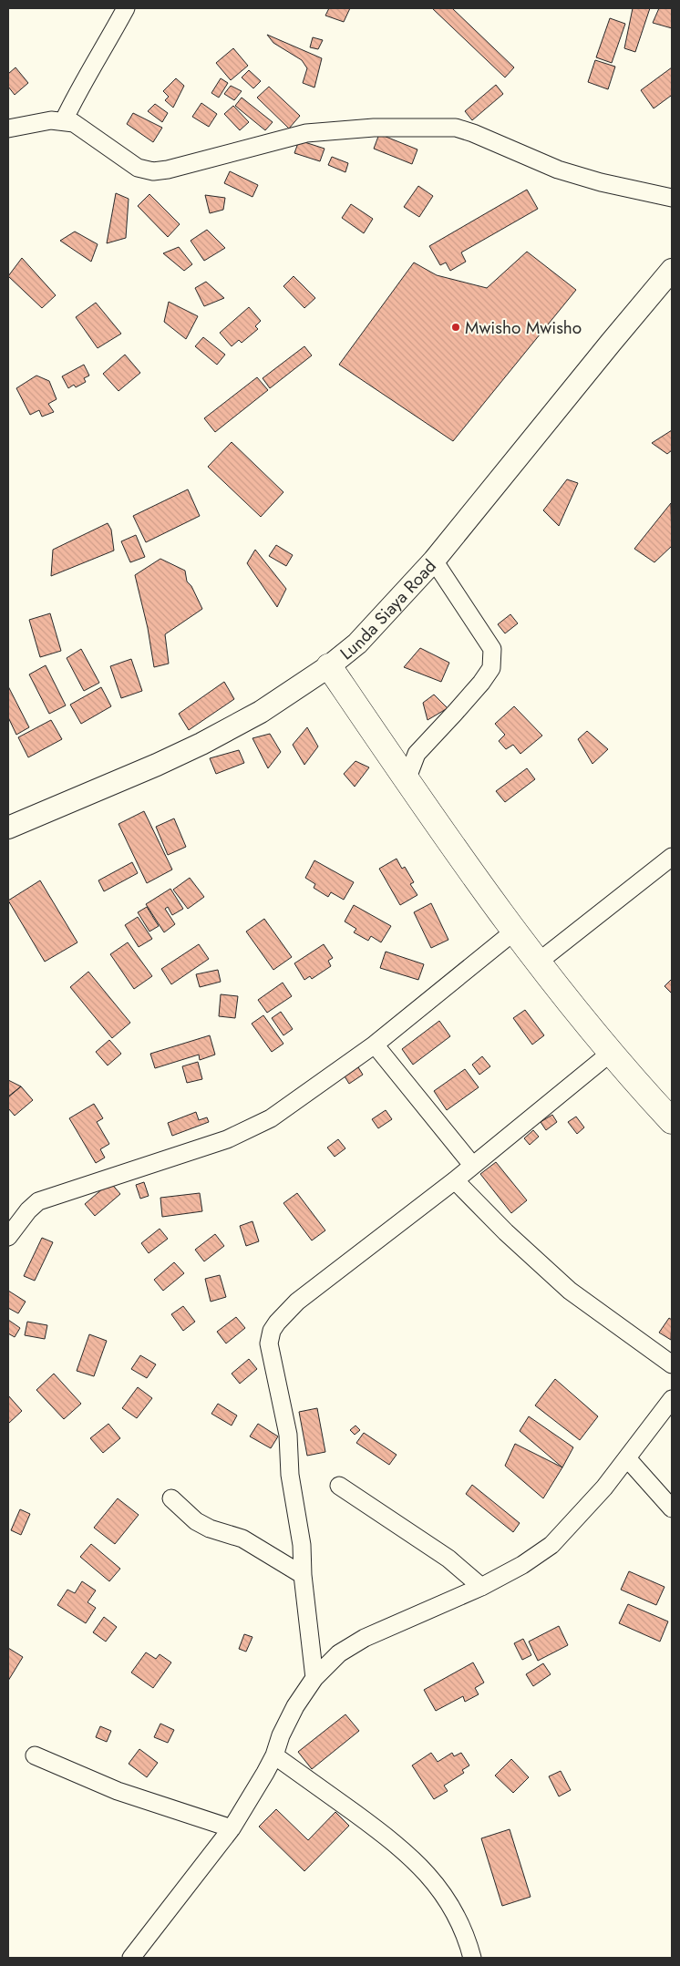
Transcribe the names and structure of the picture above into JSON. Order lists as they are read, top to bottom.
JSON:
{
  "streets": {
    "main road": ["Lunda Siaya Road"]
  },
  "places": ["Mwisho Mwisho"]
}
